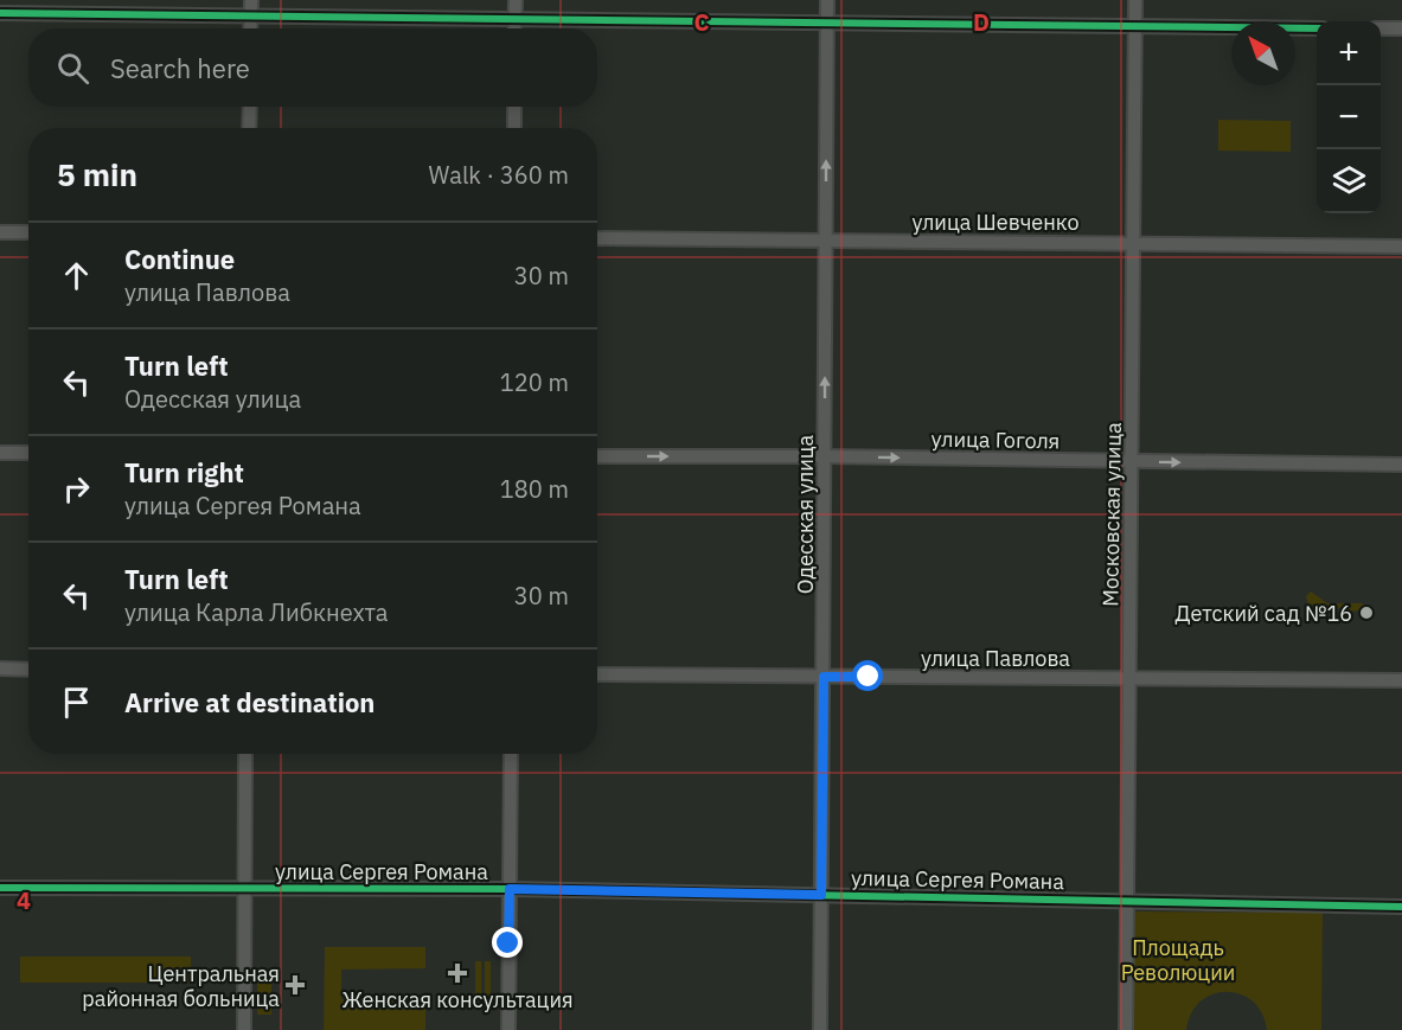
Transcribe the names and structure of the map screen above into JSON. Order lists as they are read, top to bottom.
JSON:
{
  "streets": {
    "street": [
      "улица Шевченко",
      "улица Гоголя",
      "Одесская улица",
      "Московская улица",
      "улица Павлова",
      "улица Сергея Романа"
    ]
  },
  "crossings": [
    ["улица Шевченко", "Одесская улица"],
    ["улица Шевченко", "Московская улица"],
    ["улица Гоголя", "Одесская улица"],
    ["улица Гоголя", "Московская улица"],
    ["Одесская улица", "улица Павлова"],
    ["Одесская улица", "улица Сергея Романа"],
    ["Московская улица", "улица Павлова"],
    ["Московская улица", "улица Сергея Романа"]
  ],
  "one_way": ["улица Гоголя", "Одесская улица"],
  "parks": ["Площадь Революции"],
  "places": {
    "other": ["Детский сад №16"],
    "health": ["Женская консультация", "Центральная районная больница"]
  },
  "north": "top left",
  "page": {
    "map_buttons": ["+", "−"],
    "search": "Search here",
    "heading": ["5 min", "Walk · 360 m"],
    "list": [
      ["Continue", "улица Павлова", "30 m"],
      ["Turn left", "Одесская улица", "120 m"],
      ["Turn right", "улица Сергея Романа", "180 m"],
      ["Turn left", "улица Карла Либкнехта", "30 m"],
      "Arrive at destination"
    ]
  },
  "grid": {
    "columns": ["C", "D"],
    "rows": ["4"]
  }
}
